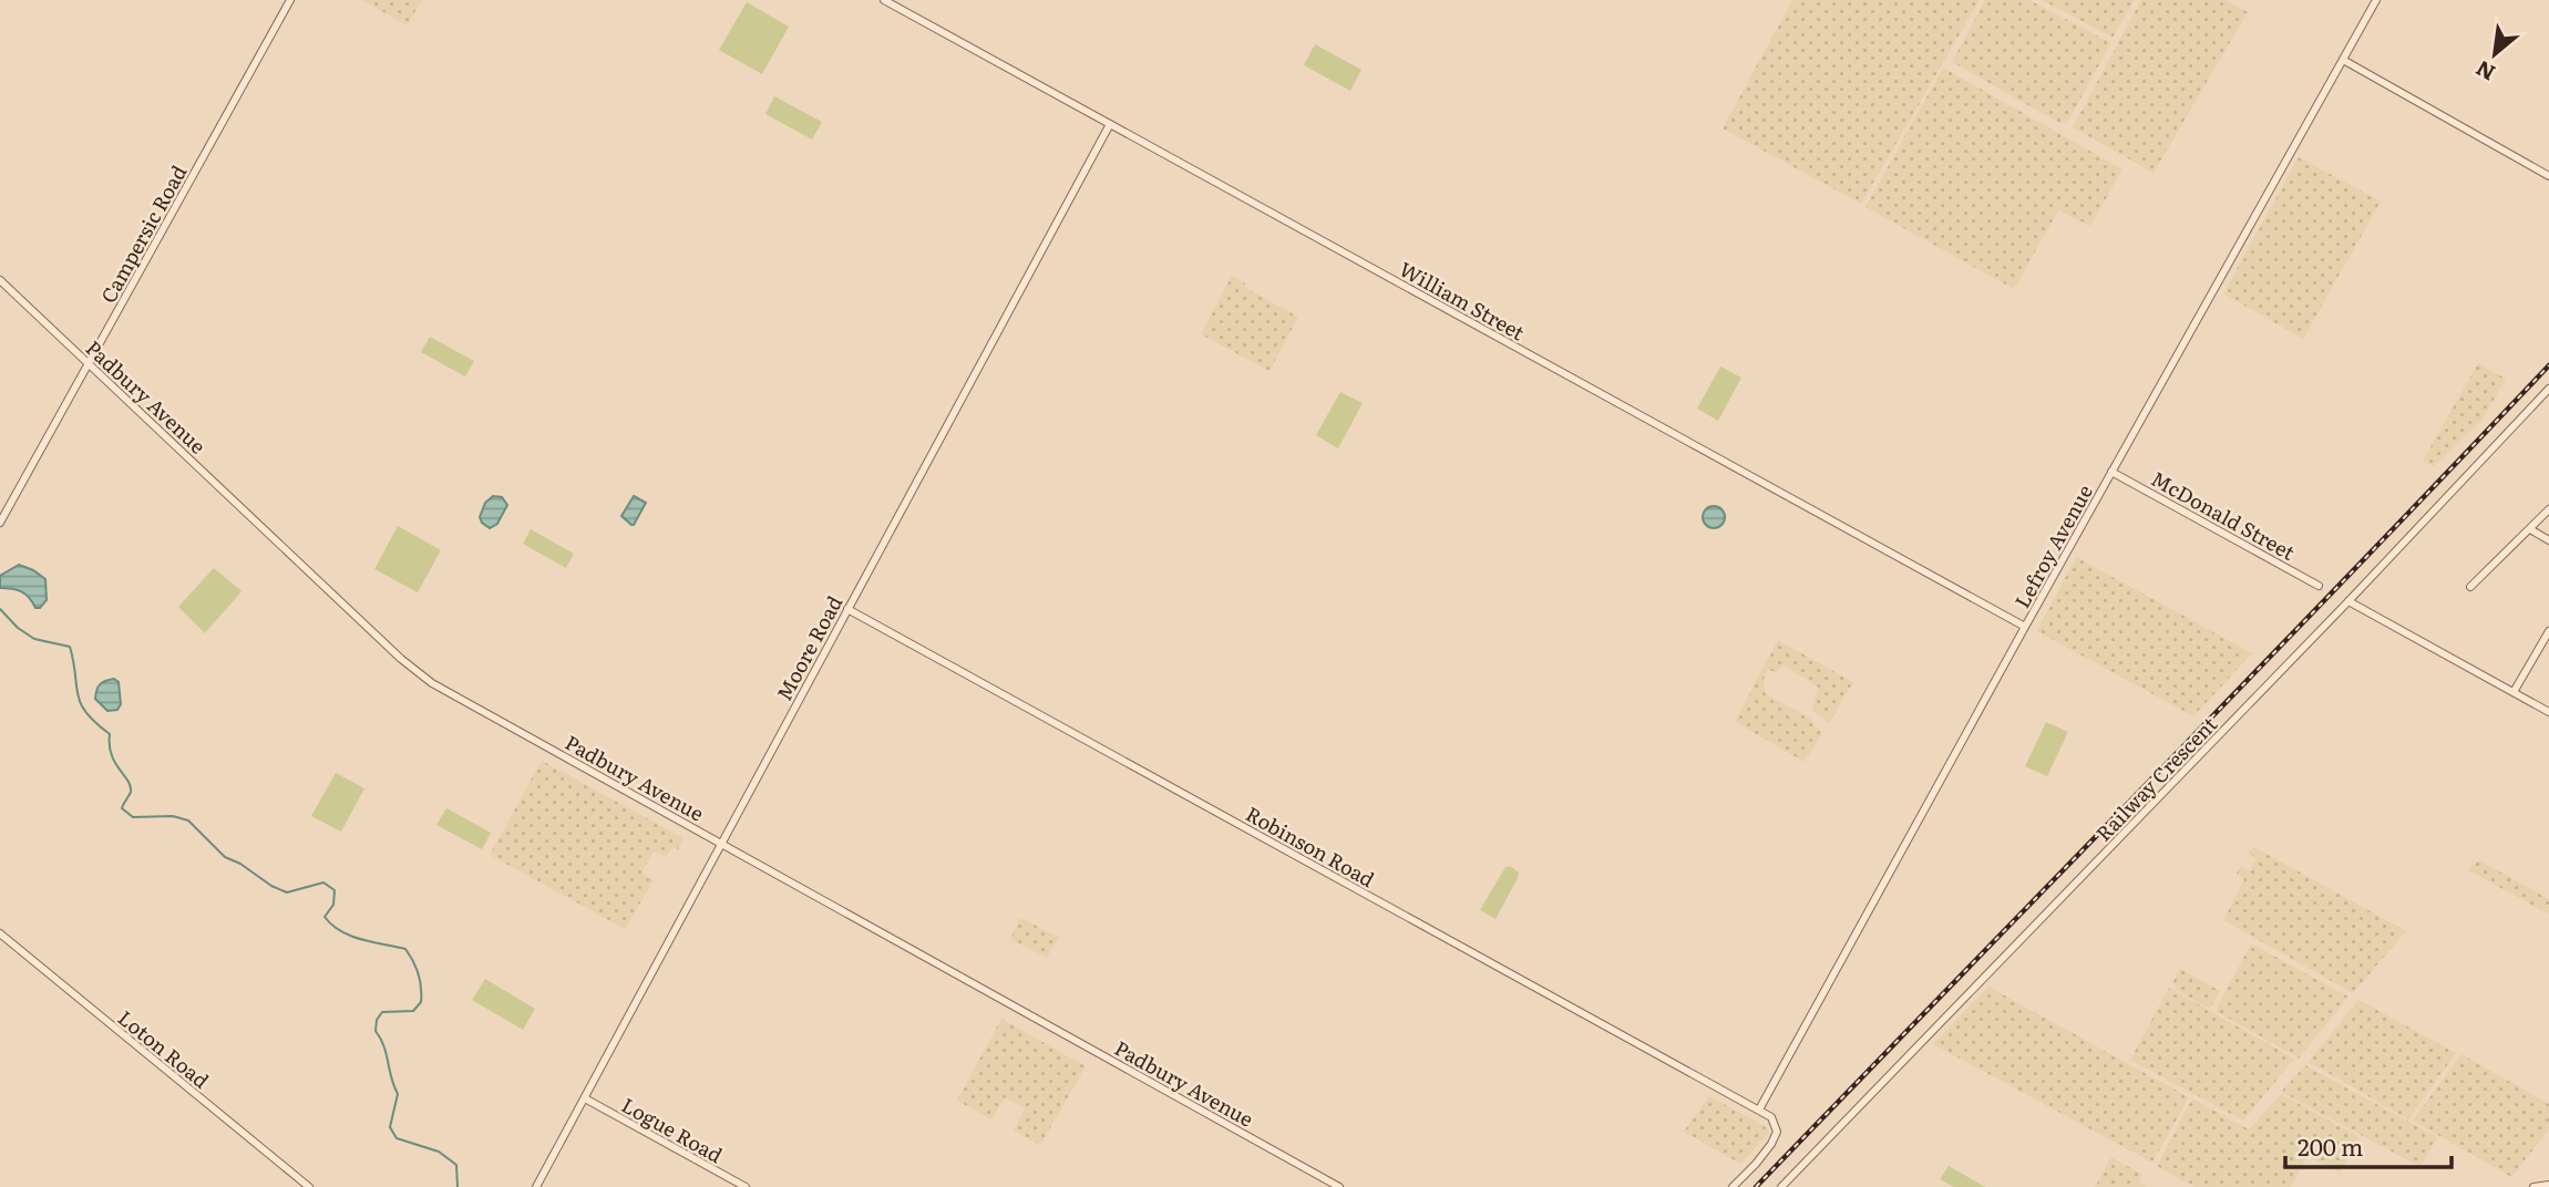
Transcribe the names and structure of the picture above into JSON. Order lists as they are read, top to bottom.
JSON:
{
  "streets": {
    "street": [
      "Campersic Road",
      "William Street",
      "Padbury Avenue",
      "McDonald Street",
      "Lefroy Avenue",
      "Moore Road",
      "Railway Crescent",
      "Robinson Road",
      "Loton Road",
      "Logue Road"
    ]
  },
  "crossings": [
    ["Campersic Road", "Padbury Avenue"],
    ["William Street", "Lefroy Avenue"],
    ["William Street", "Moore Road"],
    ["Padbury Avenue", "Moore Road"],
    ["McDonald Street", "Lefroy Avenue"],
    ["Lefroy Avenue", "Robinson Road"],
    ["Moore Road", "Robinson Road"],
    ["Moore Road", "Logue Road"]
  ],
  "scale_bar": "200 m",
  "north": "bottom left"
}
